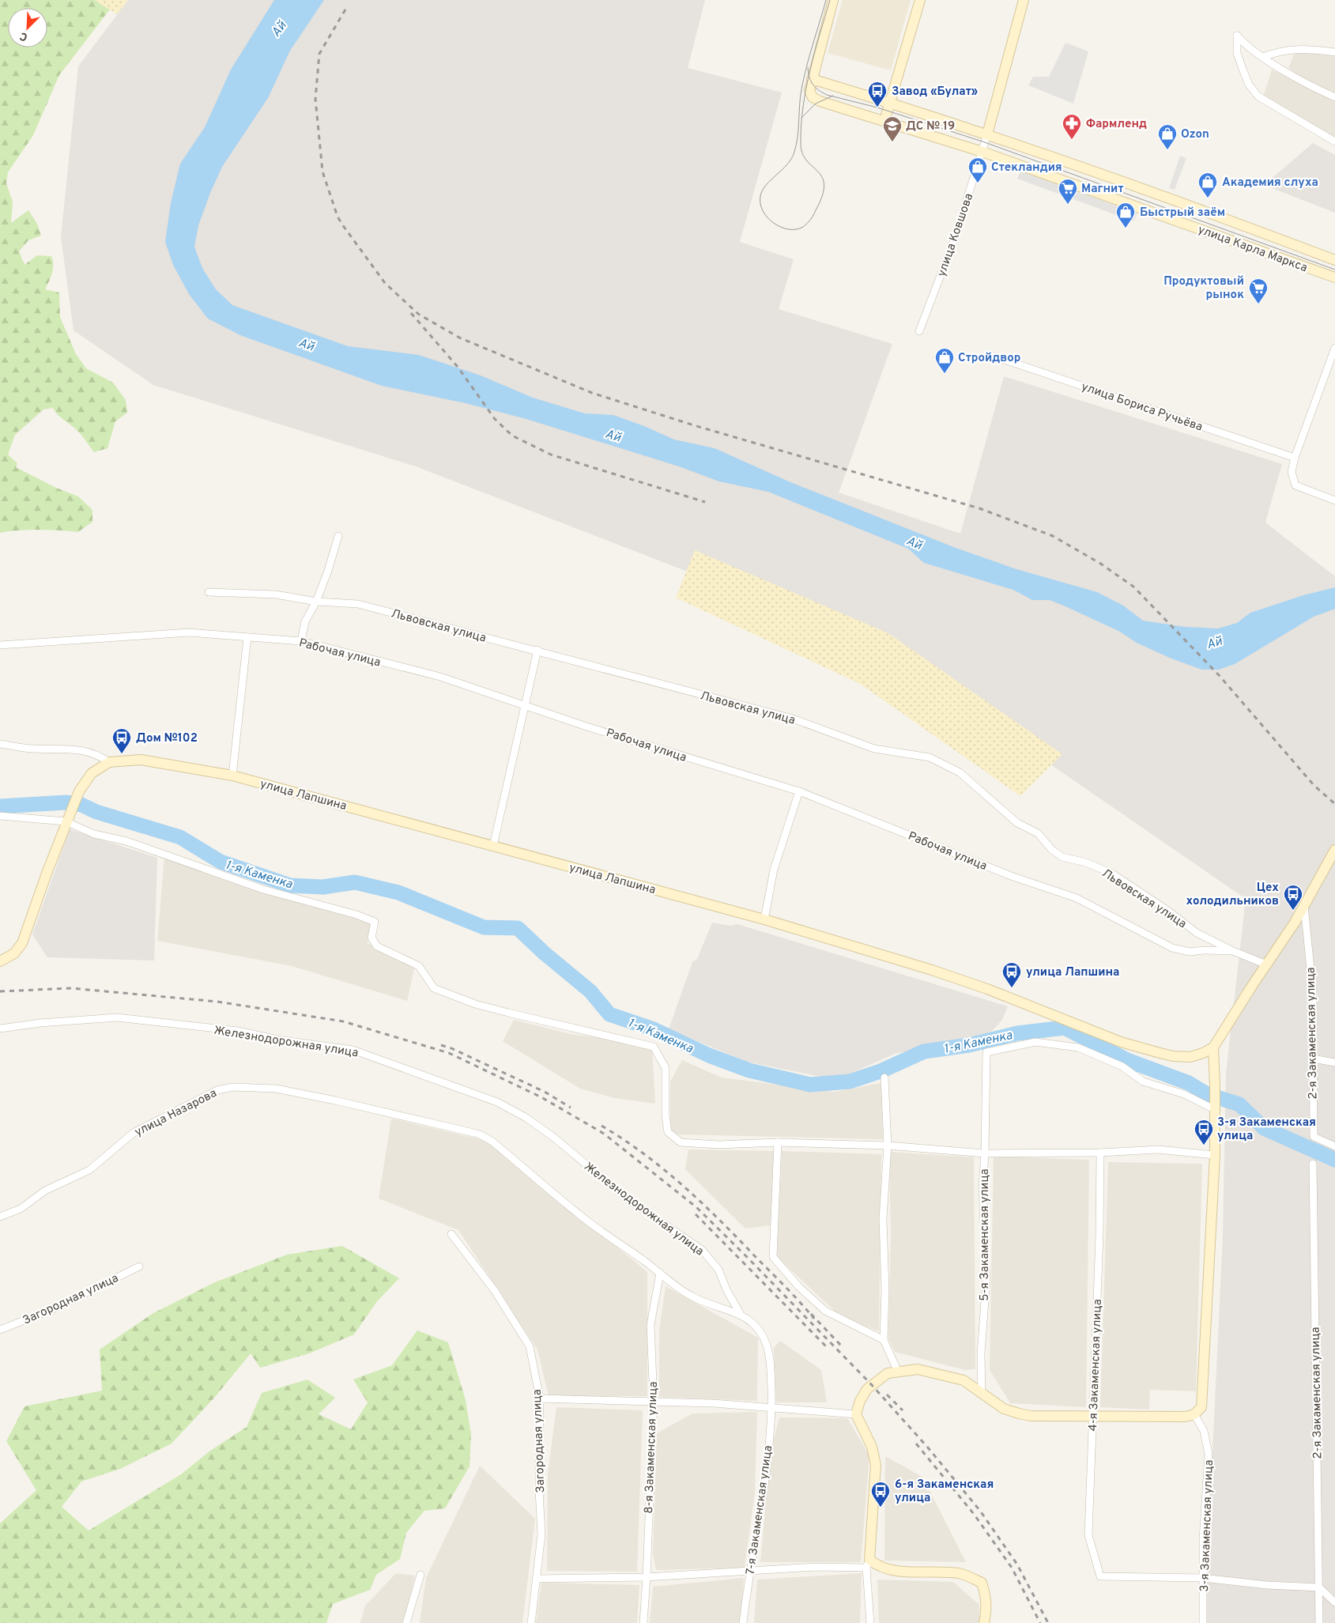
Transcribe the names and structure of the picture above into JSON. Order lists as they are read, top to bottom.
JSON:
{
  "streets": {
    "street": [
      "улица Ковшова",
      "улица Карла Маркса",
      "улица Бориса Ручьёва",
      "Львовская улица",
      "Рабочая улица",
      "улица Лапшина",
      "2-я Закаменская улица",
      "Железнодорожная улица",
      "улица Назарова",
      "5-я Закаменская улица",
      "Загородная улица",
      "4-я Закаменская улица",
      "8-я Закаменская улица",
      "7-я Закаменская улица",
      "3-я Закаменская улица"
    ]
  },
  "crossings": [
    ["улица Ковшова", "улица Карла Маркса"],
    ["Львовская улица", "Рабочая улица"],
    ["Железнодорожная улица", "7-я Закаменская улица"],
    ["улица Назарова", "8-я Закаменская улица"],
    ["4-я Закаменская улица", "3-я Закаменская улица"]
  ],
  "water": ["Ай", "1-я Каменка"],
  "places": {
    "bus stop": [
      "Завод «Булат»",
      "Дом №102",
      "Цех холодильников",
      "улица Лапшина",
      "3-я Закаменская улица",
      "6-я Закаменская улица"
    ],
    "pharmacy": ["Фармленд"],
    "school or university": ["ДС № 19"],
    "shop": [
      "Ozon",
      "Стекландия",
      "Академия слуха",
      "Быстрый заём",
      "Стройдвор"
    ],
    "supermarket": ["Магнит", "Продуктовый рынок"]
  },
  "north": "bottom left"
}
